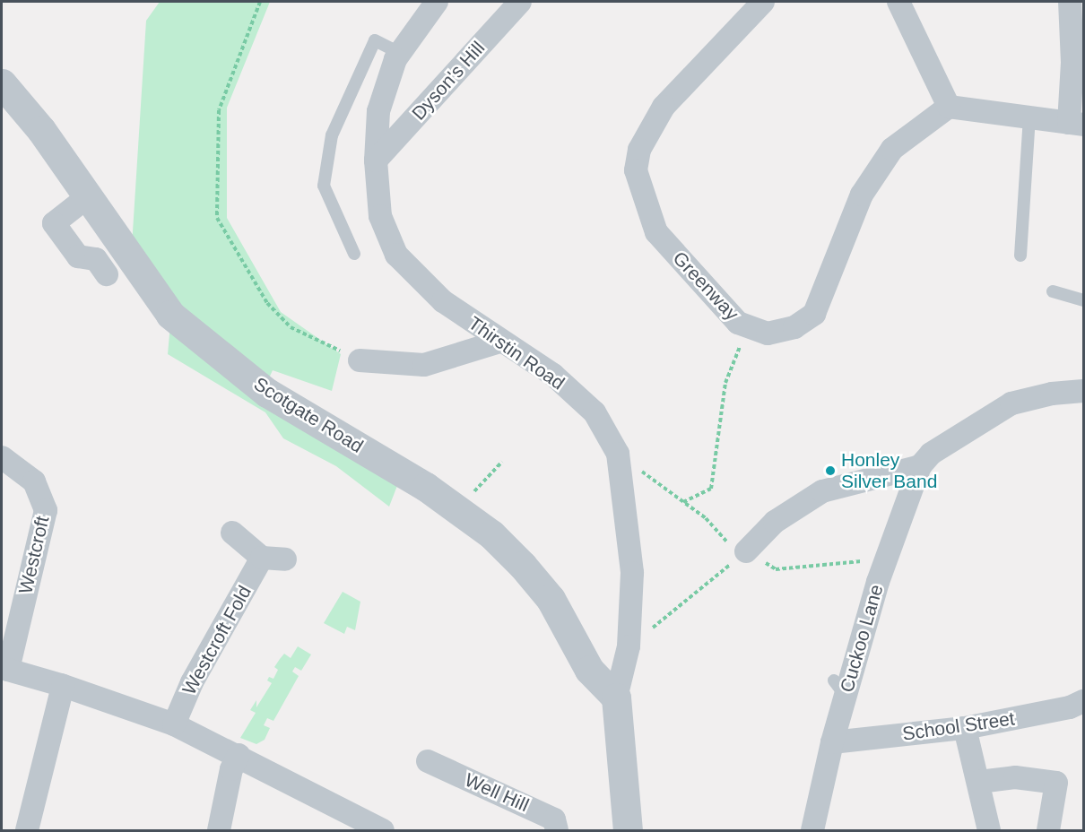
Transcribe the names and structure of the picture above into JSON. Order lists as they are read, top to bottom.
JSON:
{
  "streets": {
    "street": [
      "Dyson's Hill",
      "Greenway",
      "Thirstin Road",
      "Scotgate Road",
      "Westcroft",
      "Cuckoo Lane",
      "Westcroft Fold",
      "School Street",
      "Well Hill"
    ]
  },
  "crossings": [
    ["Dyson's Hill", "Thirstin Road"],
    ["Thirstin Road", "Scotgate Road"],
    ["Westcroft", "Westcroft Fold"],
    ["Cuckoo Lane", "School Street"]
  ],
  "places": ["Honley Silver Band"]
}
